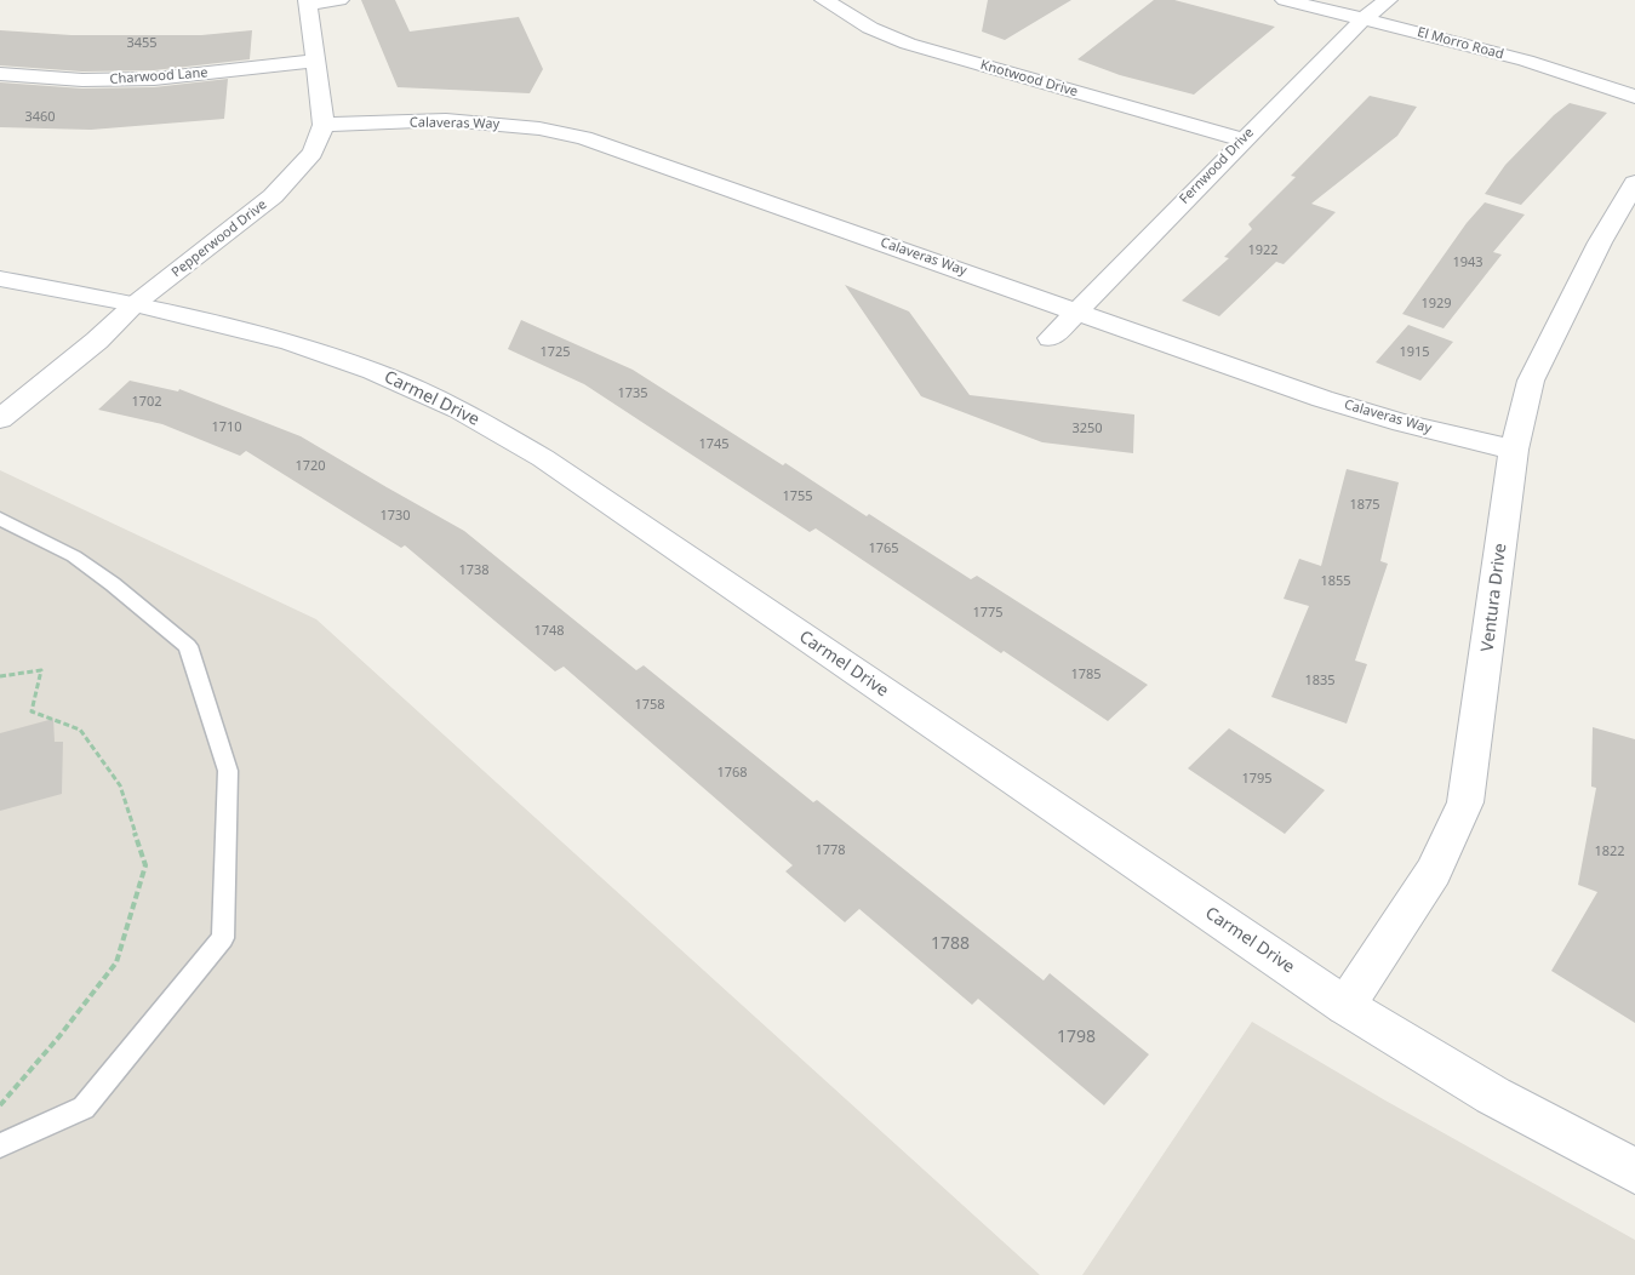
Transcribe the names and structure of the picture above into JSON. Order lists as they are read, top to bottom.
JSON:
{
  "streets": {
    "street": [
      "El Morro Road",
      "Charwood Lane",
      "Knotwood Drive",
      "Calaveras Way",
      "Fernwood Drive",
      "Pepperwood Drive",
      "Carmel Drive",
      "Ventura Drive"
    ]
  },
  "crossings": [
    ["El Morro Road", "Fernwood Drive"],
    ["Charwood Lane", "Pepperwood Drive"],
    ["Knotwood Drive", "Fernwood Drive"],
    ["Calaveras Way", "Fernwood Drive"],
    ["Calaveras Way", "Pepperwood Drive"],
    ["Calaveras Way", "Ventura Drive"],
    ["Pepperwood Drive", "Carmel Drive"],
    ["Carmel Drive", "Ventura Drive"]
  ],
  "house_numbers": [
    "3455",
    "3460",
    "1922",
    "1943",
    "1929",
    "1725",
    "1915",
    "1735",
    "1702",
    "1710",
    "3250",
    "1745",
    "1720",
    "1755",
    "1875",
    "1730",
    "1765",
    "1738",
    "1855",
    "1775",
    "1748",
    "1785",
    "1835",
    "1758",
    "1768",
    "1795",
    "1778",
    "1822",
    "1788",
    "1798"
  ]
}
